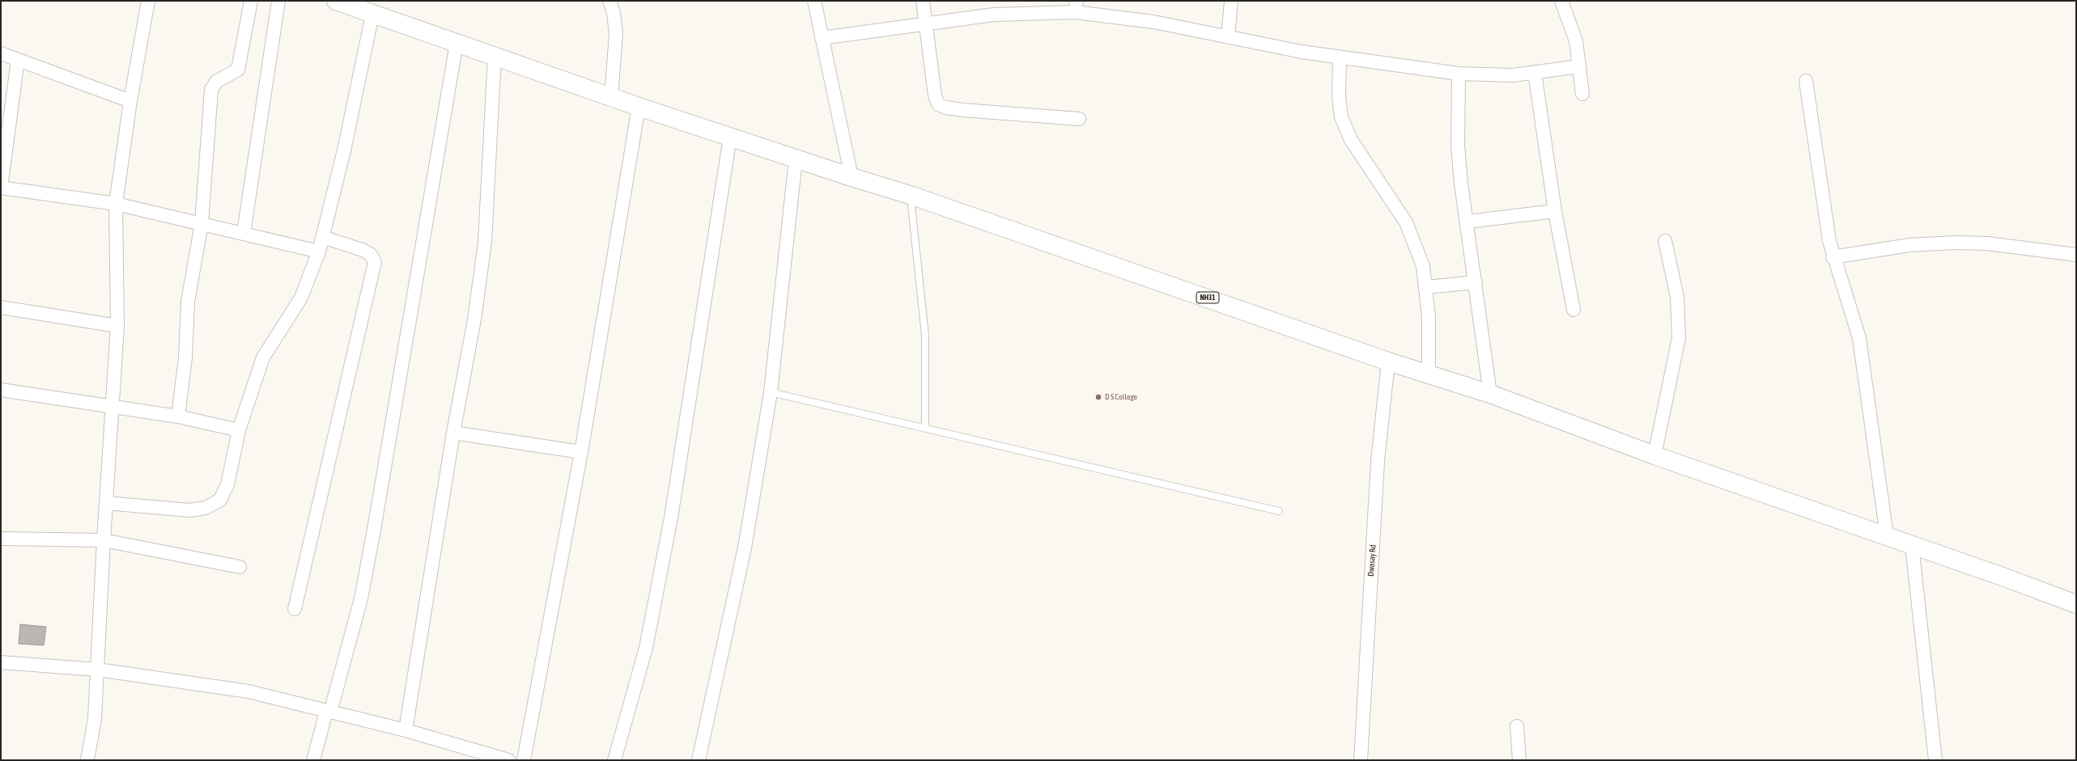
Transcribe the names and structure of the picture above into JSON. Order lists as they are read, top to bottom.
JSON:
{
  "streets": {
    "highway": ["NH31"],
    "street": ["Dwasay Rd"]
  },
  "crossings": [
    ["NH31", "Dwasay Rd"]
  ],
  "places": ["D S College"]
}
